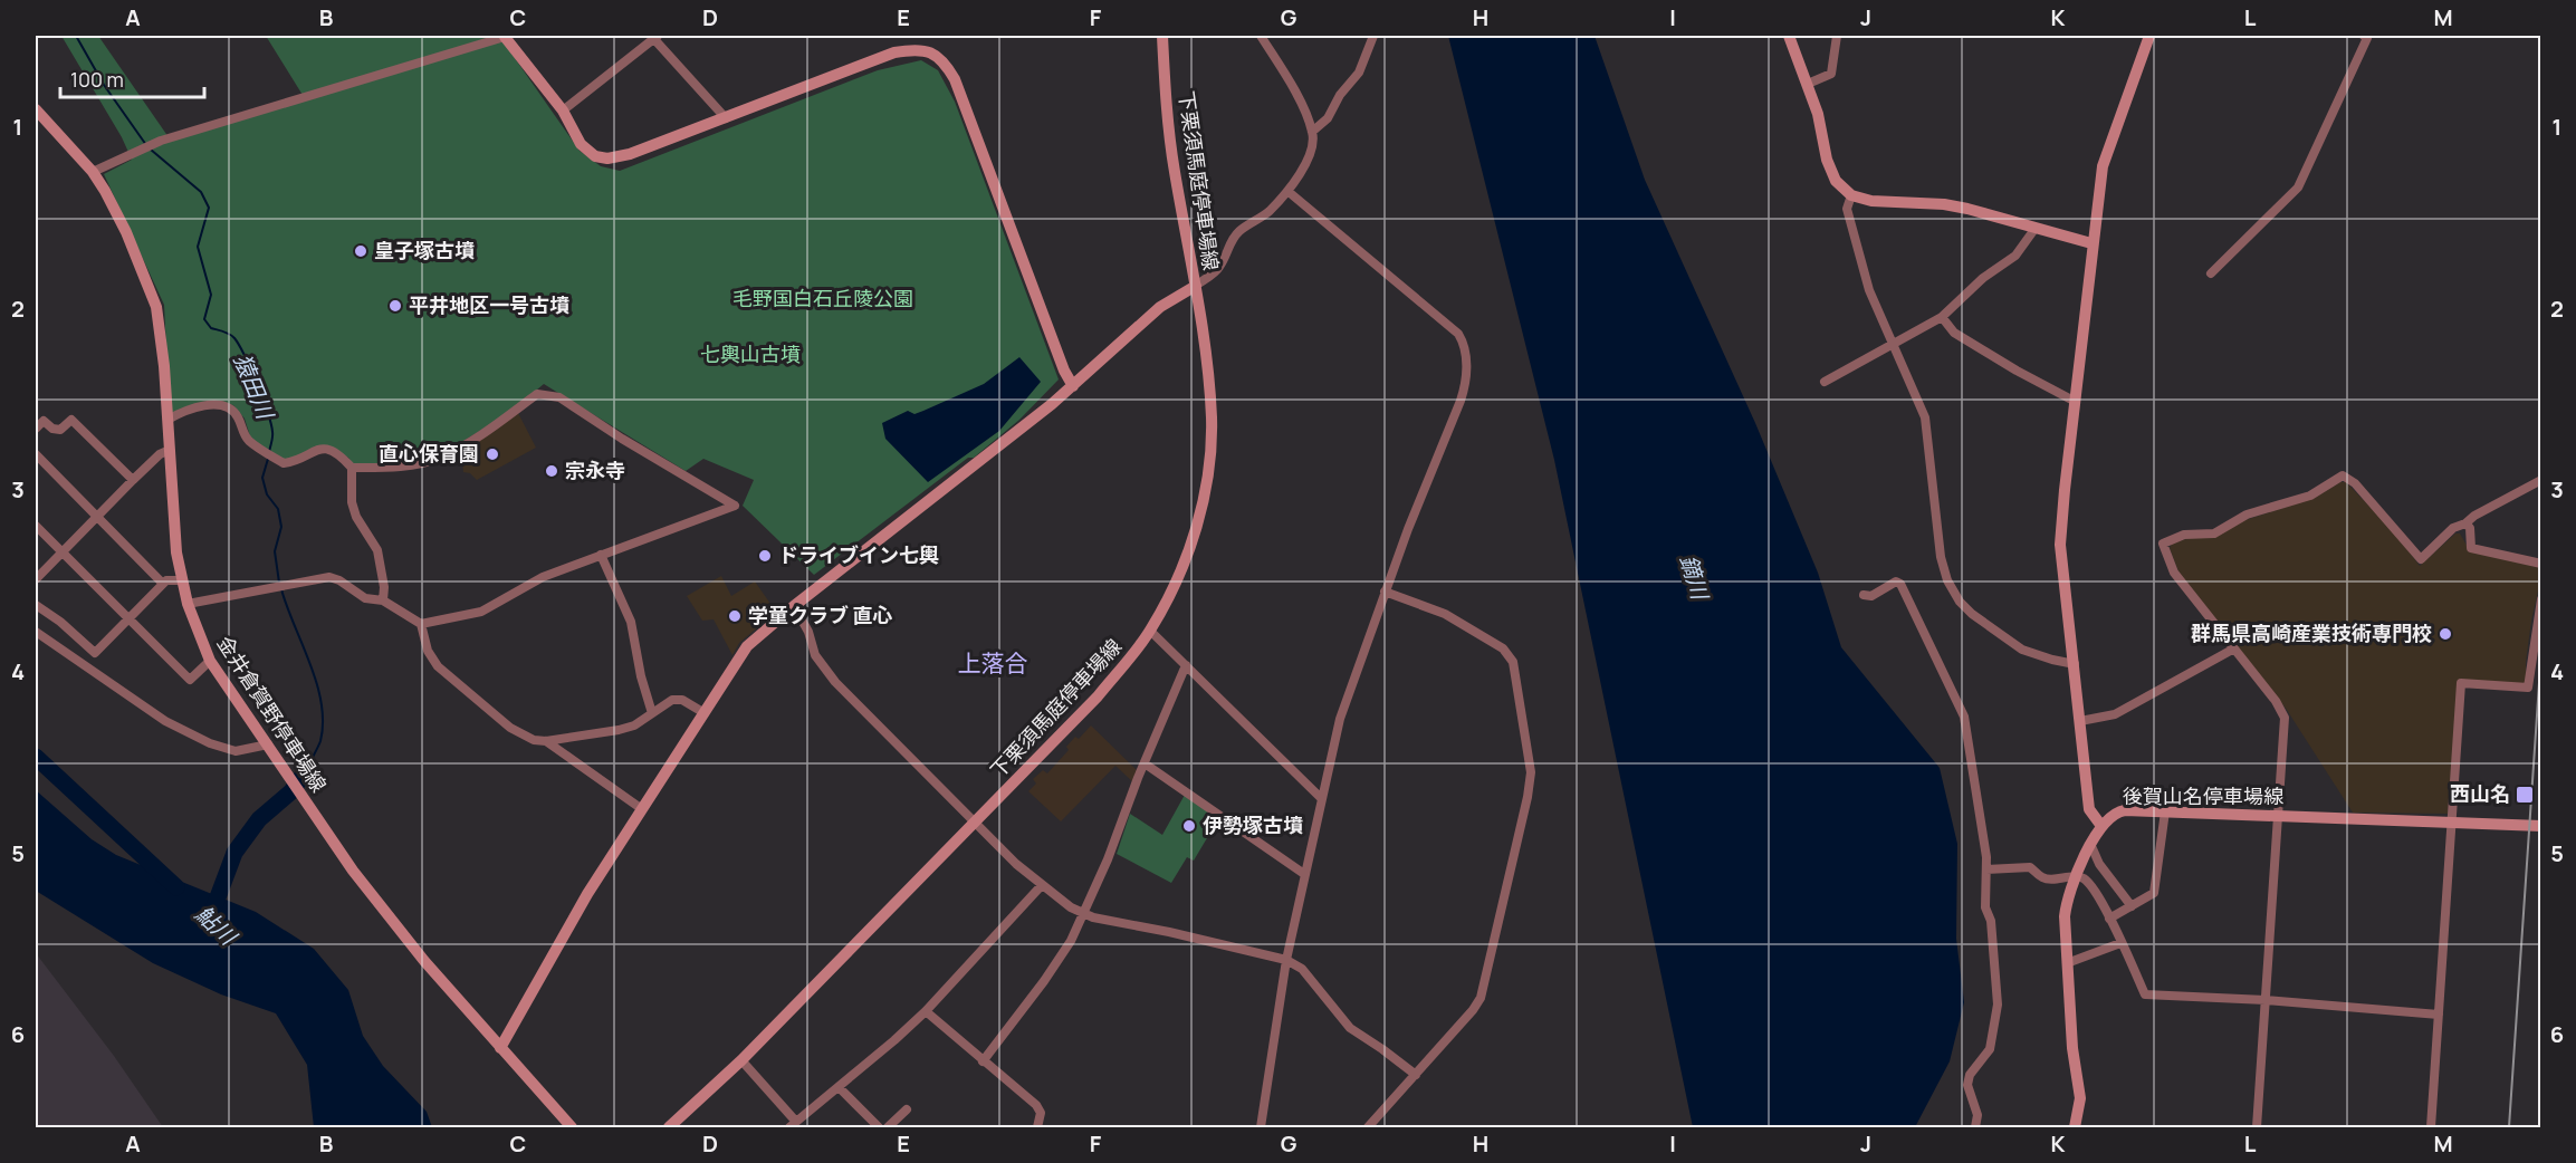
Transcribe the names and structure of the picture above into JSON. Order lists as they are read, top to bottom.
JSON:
{
  "streets": {
    "main road": ["下栗須馬庭停車場線", "金井倉賀野停車場線", "後賀山名停車場線"]
  },
  "districts": ["上落合"],
  "water": ["猿田川", "鏑川", "鮎川"],
  "parks": ["毛野国白石丘陵公園", "七輿山古墳"],
  "places": {
    "other": [
      "皇子塚古墳",
      "平井地区一号古墳",
      "直心保育園",
      "宗永寺",
      "ドライブイン七輿",
      "学童クラブ 直心",
      "群馬県高崎産業技術専門校",
      "伊勢塚古墳"
    ],
    "transit": ["西山名"]
  },
  "scale_bar": "100 m",
  "grid": {
    "columns": [
      "A",
      "B",
      "C",
      "D",
      "E",
      "F",
      "G",
      "H",
      "I",
      "J",
      "K",
      "L",
      "M"
    ],
    "rows": [
      "1",
      "2",
      "3",
      "4",
      "5",
      "6"
    ]
  }
}
